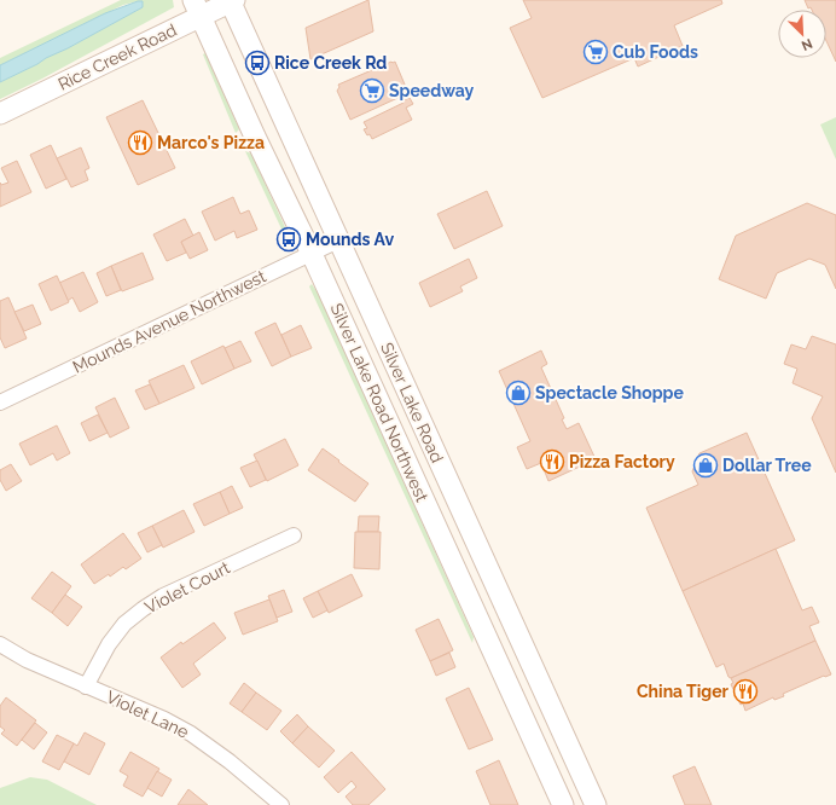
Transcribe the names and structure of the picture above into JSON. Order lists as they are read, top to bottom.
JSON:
{
  "streets": {
    "main road": ["Rice Creek Road", "Silver Lake Road Northwest", "Silver Lake Road"],
    "street": ["Mounds Avenue Northwest", "Violet Court", "Violet Lane"]
  },
  "crossings": [
    ["Rice Creek Road", "Silver Lake Road Northwest"],
    ["Rice Creek Road", "Silver Lake Road"],
    ["Mounds Avenue Northwest", "Silver Lake Road Northwest"],
    ["Mounds Avenue Northwest", "Silver Lake Road"],
    ["Violet Court", "Violet Lane"]
  ],
  "places": {
    "supermarket": ["Cub Foods", "Speedway"],
    "bus stop": ["Rice Creek Rd", "Mounds Av"],
    "restaurant": ["Marco's Pizza", "Pizza Factory", "China Tiger"],
    "shop": ["Spectacle Shoppe", "Dollar Tree"]
  },
  "north": "bottom right"
}
